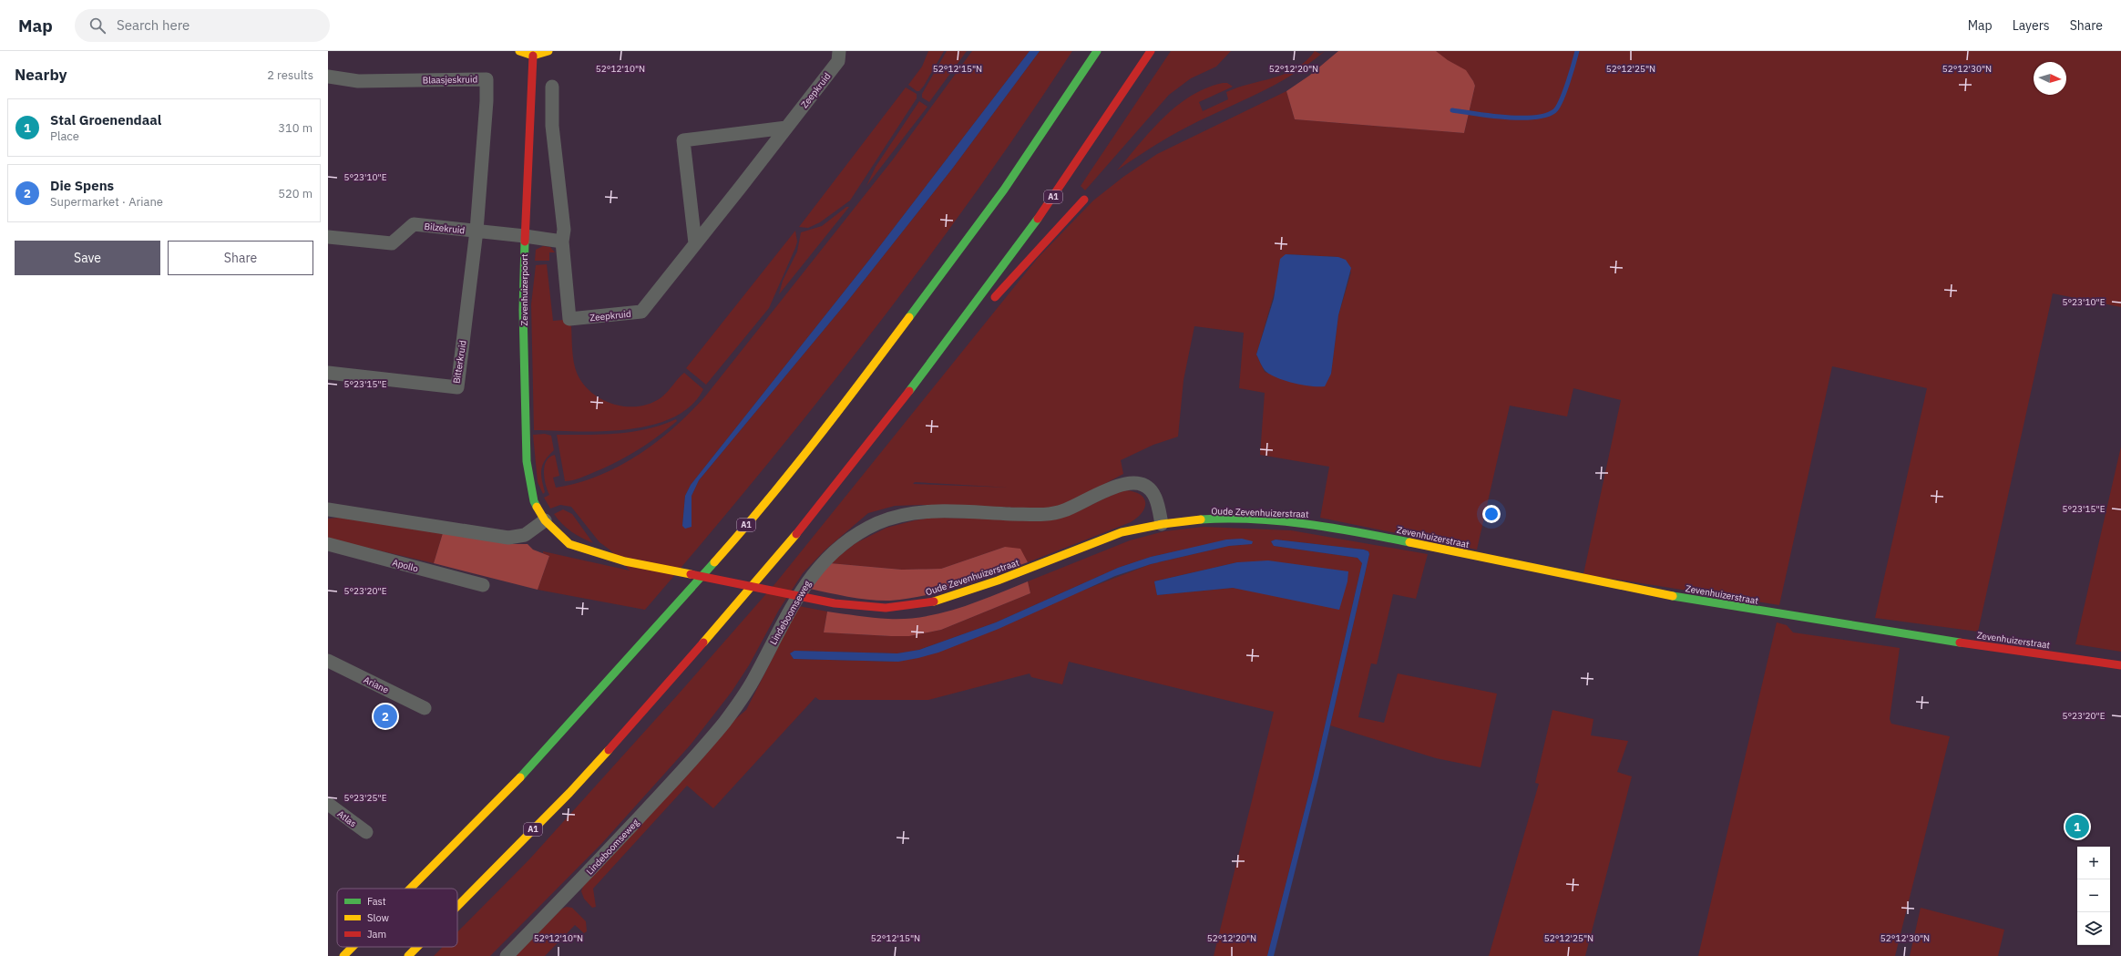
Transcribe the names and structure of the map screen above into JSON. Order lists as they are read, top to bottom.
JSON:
{
  "streets": {
    "main road": [
      "A1",
      "Zevenhuizerpoort",
      "Oude Zevenhuizerstraat",
      "Zevenhuizerstraat"
    ],
    "street": [
      "Blaasjeskruid",
      "Zeepkruid",
      "Bilzekruid",
      "Bitterkruid",
      "Apollo",
      "Lindeboomseweg",
      "Ariane",
      "Atlas"
    ]
  },
  "crossings": [
    ["Blaasjeskruid", "Bilzekruid"],
    ["Blaasjeskruid", "Bitterkruid"],
    ["Bilzekruid", "Zevenhuizerpoort"],
    ["Bilzekruid", "Bitterkruid"],
    ["Zevenhuizerpoort", "Oude Zevenhuizerstraat"],
    ["Oude Zevenhuizerstraat", "Zevenhuizerstraat"],
    ["Oude Zevenhuizerstraat", "Lindeboomseweg"]
  ],
  "legend": ["Fast", "Slow", "Jam"],
  "north": "right",
  "page": {
    "header": "Map",
    "search": "Search here",
    "nav": ["Map", "Layers", "Share"],
    "heading": ["Nearby", "2 results"],
    "list": [
      {
        "mark": "1",
        "name": "Stal Groenendaal",
        "note": "Place",
        "value": "310 m"
      },
      {
        "mark": "2",
        "name": "Die Spens",
        "note": "Supermarket · Ariane",
        "value": "520 m"
      }
    ],
    "buttons": ["Save", "Share"],
    "pins": ["2", "1"],
    "map_buttons": ["+", "−"]
  },
  "coordinates": [
    "52°12'10\"N",
    "52°12'15\"N",
    "52°12'20\"N",
    "52°12'25\"N",
    "52°12'30\"N",
    "5°23'10\"E",
    "5°23'15\"E",
    "5°23'20\"E",
    "5°23'25\"E"
  ]
}
